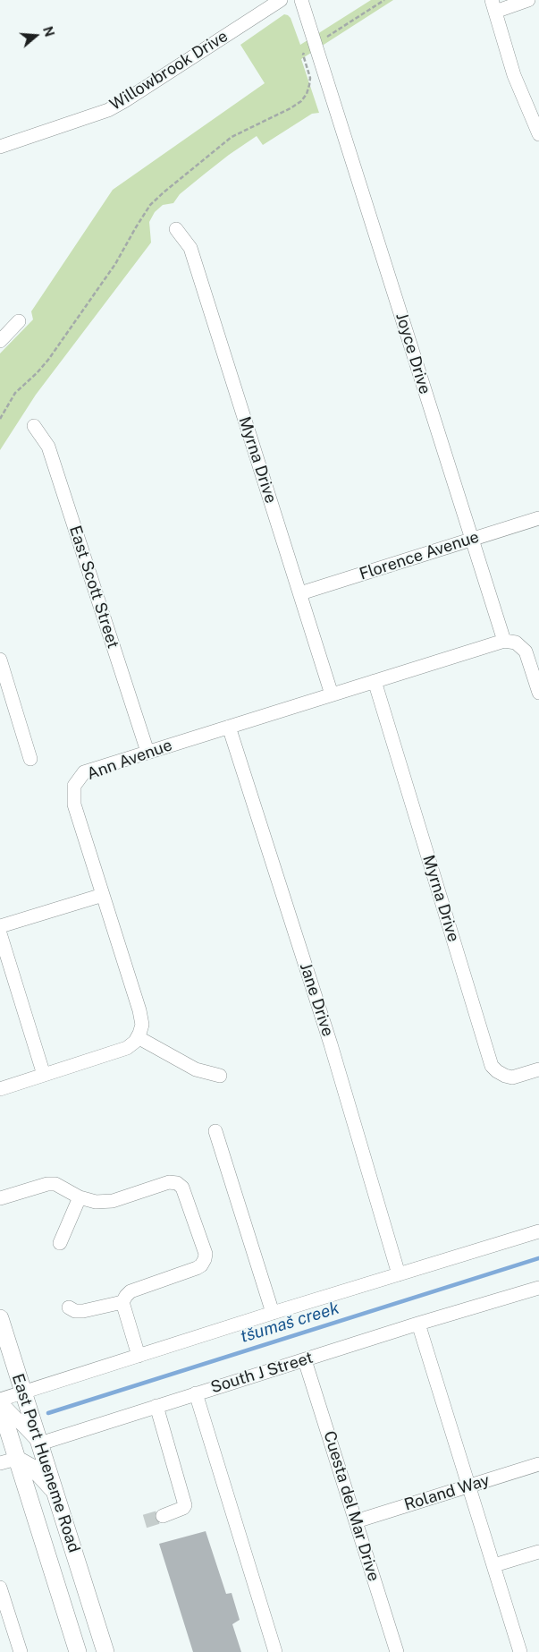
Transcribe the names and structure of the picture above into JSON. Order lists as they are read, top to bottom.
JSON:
{
  "streets": {
    "main road": ["East Port Hueneme Road"],
    "street": [
      "Willowbrook Drive",
      "Joyce Drive",
      "Myrna Drive",
      "Florence Avenue",
      "East Scott Street",
      "Ann Avenue",
      "Jane Drive",
      "South J Street",
      "Roland Way",
      "Cuesta del Mar Drive"
    ]
  },
  "crossings": [
    ["Joyce Drive", "Florence Avenue"],
    ["Joyce Drive", "Ann Avenue"],
    ["Myrna Drive", "Florence Avenue"],
    ["Myrna Drive", "Ann Avenue"],
    ["East Scott Street", "Ann Avenue"],
    ["Ann Avenue", "Jane Drive"],
    ["South J Street", "East Port Hueneme Road"],
    ["South J Street", "Cuesta del Mar Drive"],
    ["Roland Way", "Cuesta del Mar Drive"]
  ],
  "water": ["tšumaš creek"],
  "north": "right"
}
